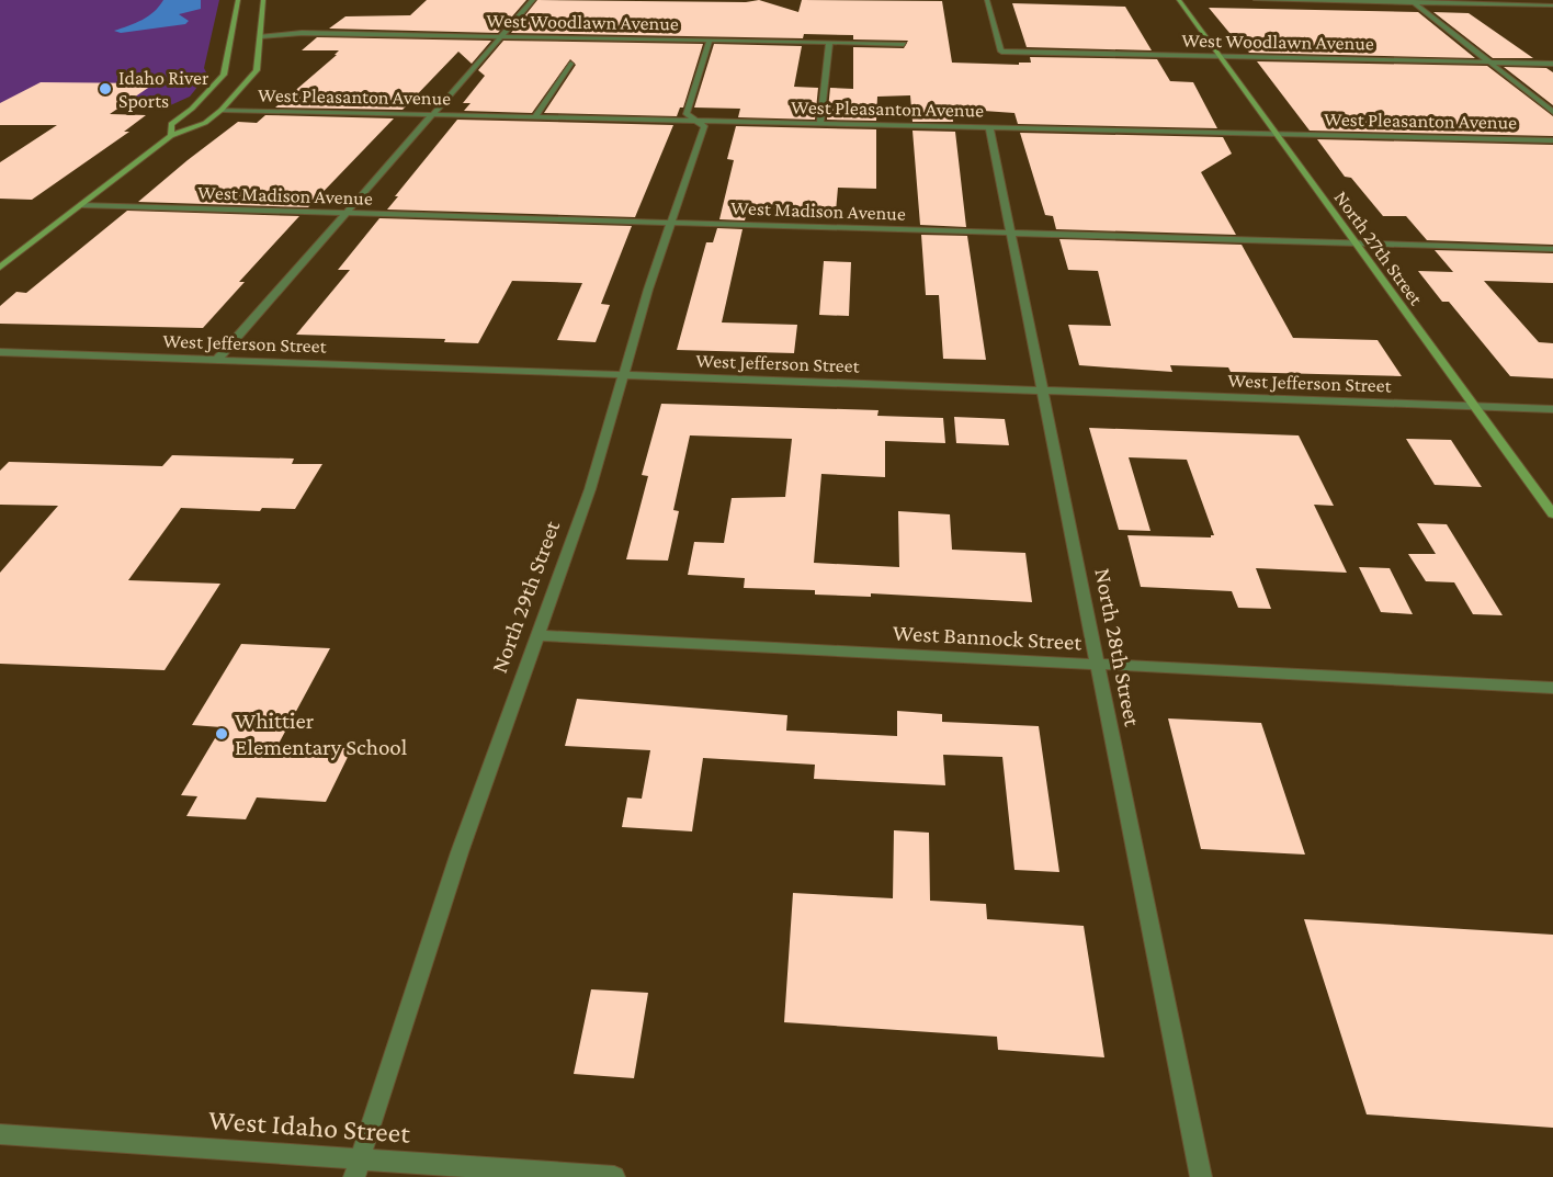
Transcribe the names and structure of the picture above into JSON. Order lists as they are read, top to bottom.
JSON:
{
  "streets": {
    "street": [
      "West Woodlawn Avenue",
      "West Pleasanton Avenue",
      "West Madison Avenue",
      "North 27th Street",
      "West Jefferson Street",
      "North 29th Street",
      "West Bannock Street",
      "North 28th Street",
      "West Idaho Street"
    ]
  },
  "crossings": [
    ["West Woodlawn Avenue", "North 27th Street"],
    ["West Woodlawn Avenue", "North 29th Street"],
    ["West Pleasanton Avenue", "North 27th Street"],
    ["West Pleasanton Avenue", "North 29th Street"],
    ["West Pleasanton Avenue", "North 28th Street"],
    ["West Madison Avenue", "North 27th Street"],
    ["West Madison Avenue", "North 29th Street"],
    ["West Madison Avenue", "North 28th Street"],
    ["North 27th Street", "West Jefferson Street"],
    ["West Jefferson Street", "North 29th Street"],
    ["West Jefferson Street", "North 28th Street"],
    ["North 29th Street", "West Bannock Street"],
    ["North 29th Street", "West Idaho Street"],
    ["West Bannock Street", "North 28th Street"]
  ],
  "places": ["Idaho River Sports", "Whittier Elementary School"]
}
